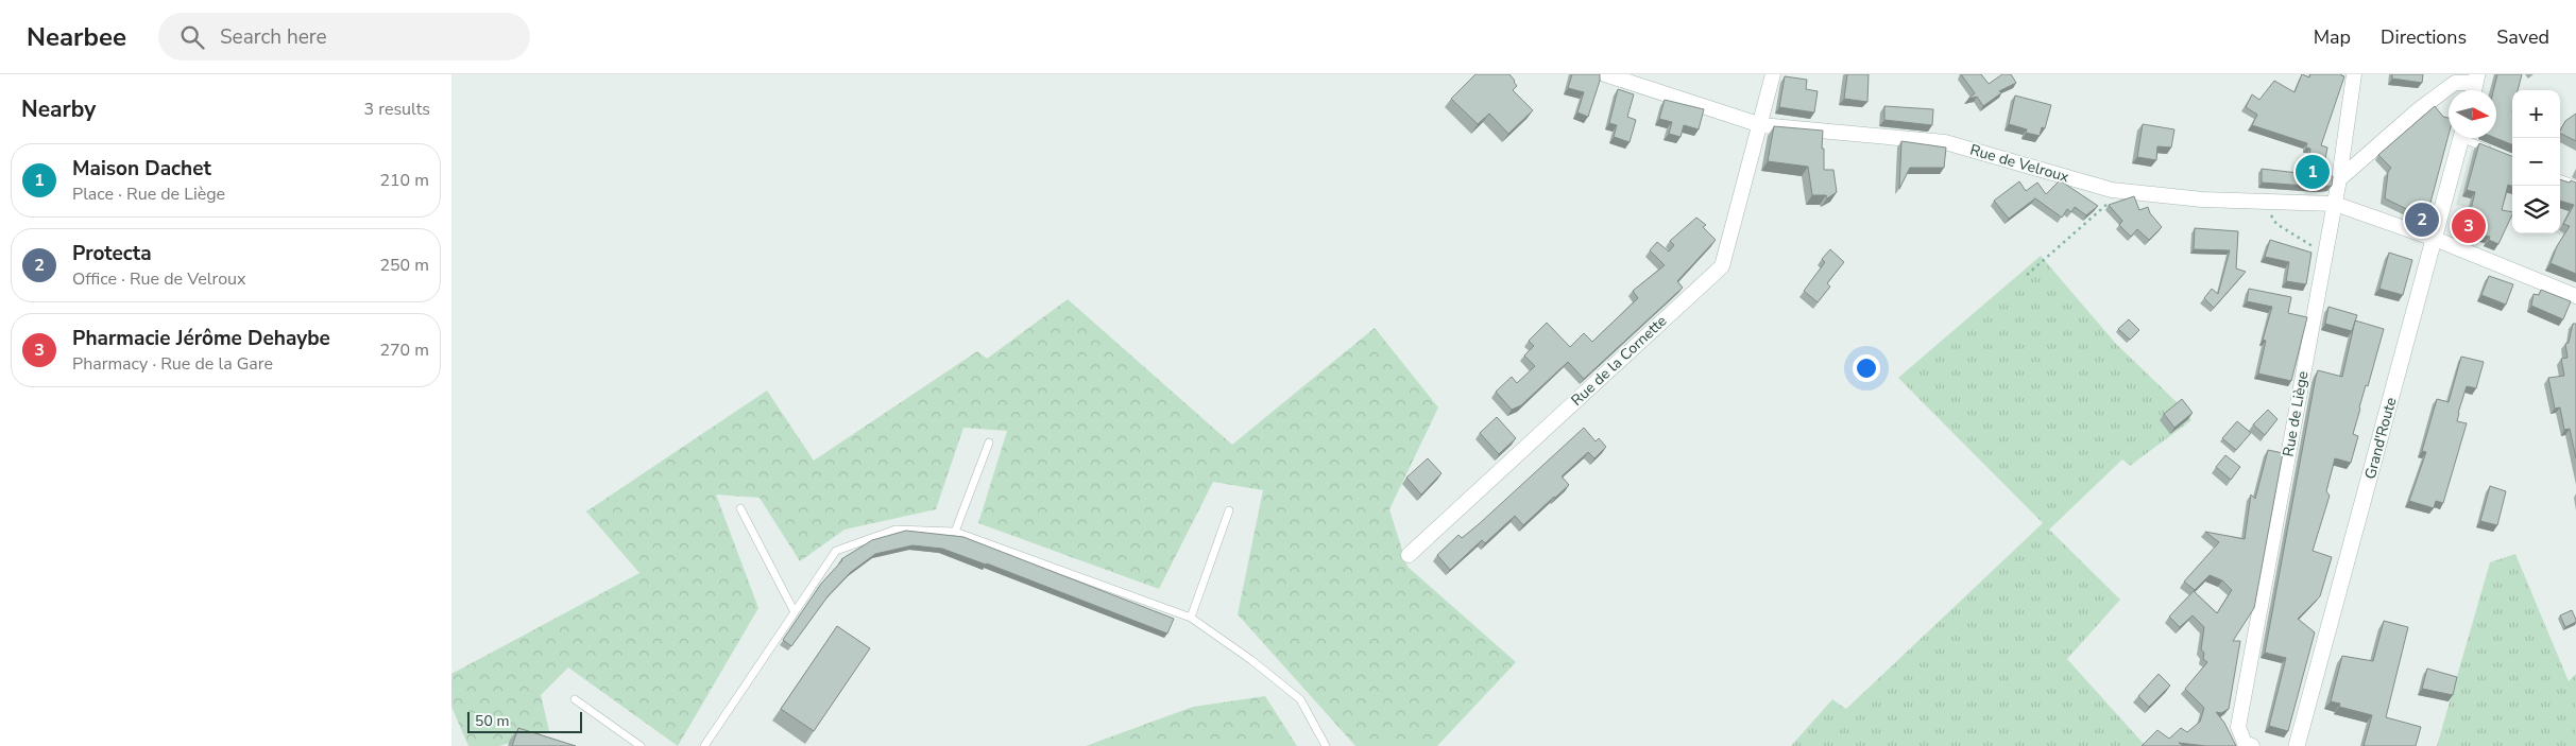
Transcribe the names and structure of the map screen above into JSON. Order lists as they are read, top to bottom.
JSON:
{
  "streets": {
    "main road": ["Grand'Route"],
    "street": ["Rue de Velroux", "Rue de la Cornette", "Rue de Liège"]
  },
  "crossings": [
    ["Rue de Velroux", "Rue de la Cornette"],
    ["Rue de Velroux", "Rue de Liège"],
    ["Rue de Velroux", "Grand'Route"]
  ],
  "scale_bar": "50 m",
  "north": "right",
  "page": {
    "header": "Nearbee",
    "search": "Search here",
    "nav": ["Map", "Directions", "Saved"],
    "heading": ["Nearby", "3 results"],
    "map_buttons": ["+", "−"],
    "list": [
      {
        "mark": "1",
        "name": "Maison Dachet",
        "note": "Place · Rue de Liège",
        "value": "210 m"
      },
      {
        "mark": "2",
        "name": "Protecta",
        "note": "Office · Rue de Velroux",
        "value": "250 m"
      },
      {
        "mark": "3",
        "name": "Pharmacie Jérôme Dehaybe",
        "note": "Pharmacy · Rue de la Gare",
        "value": "270 m"
      }
    ],
    "pins": ["1", "2", "3"],
    "scale": "50 m"
  }
}
